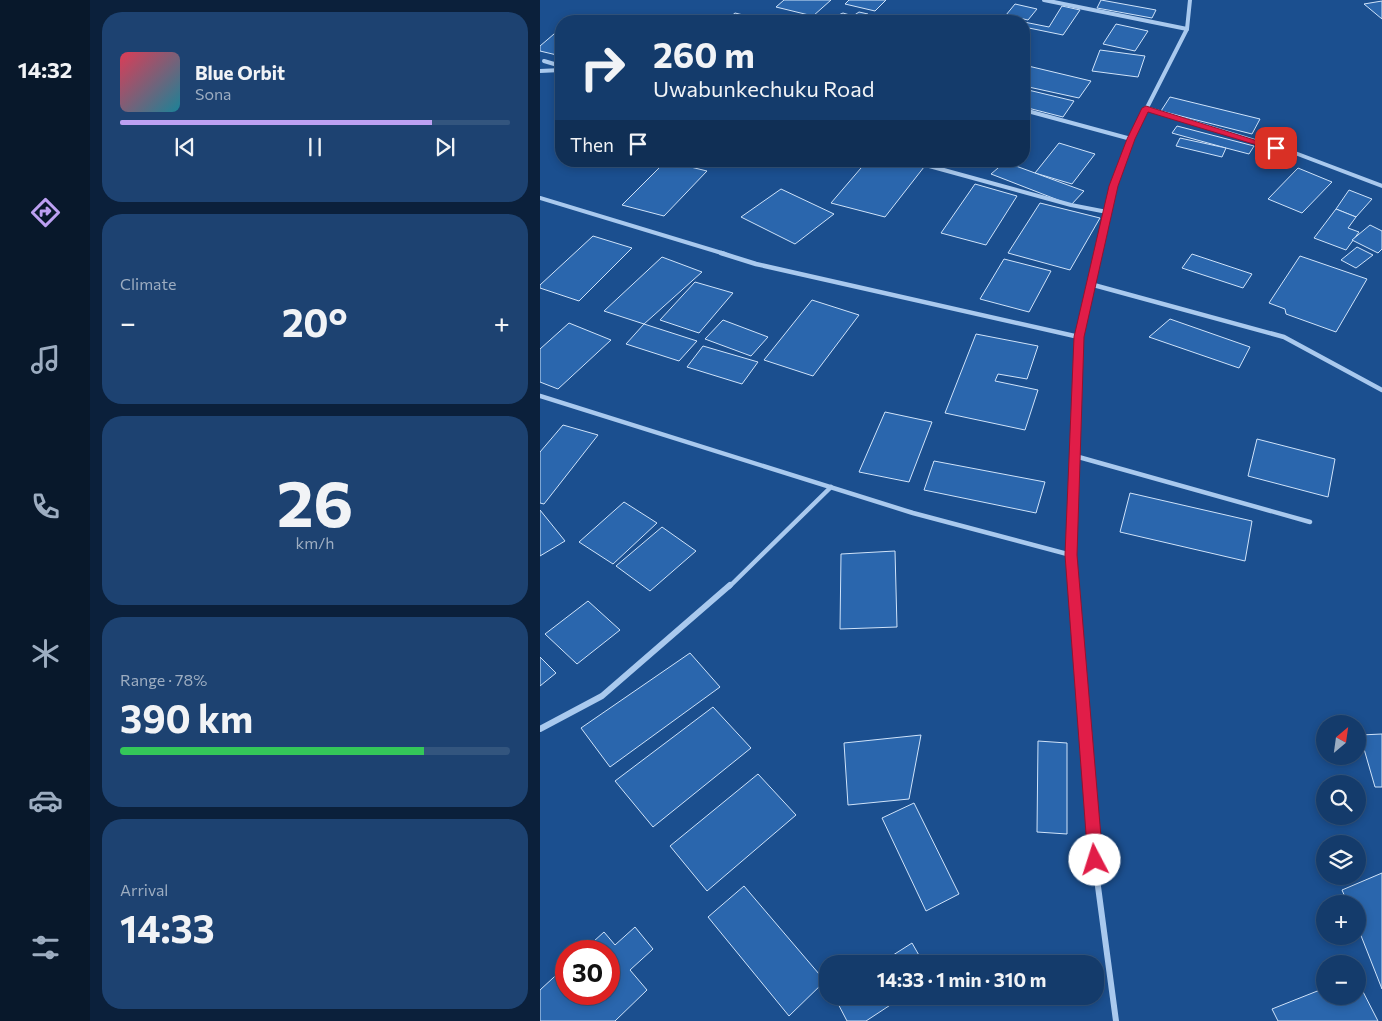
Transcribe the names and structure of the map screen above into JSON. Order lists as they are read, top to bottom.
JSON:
{
  "north": "top right",
  "page": {
    "tabs": "14:32",
    "turn": ["260 m", "Uwabunkechuku Road"],
    "song": ["Blue Orbit", "Sona"],
    "then": "Then",
    "tile": [
      "Climate",
      ["26", "km/h"],
      ["Range · 78%", "390 km"],
      ["Arrival", "14:33"]
    ],
    "heat": ["−", "20°", "+"],
    "map_buttons": ["+", "−"],
    "limit": "30",
    "trip": "14:33 · 1 min · 310 m"
  }
}
